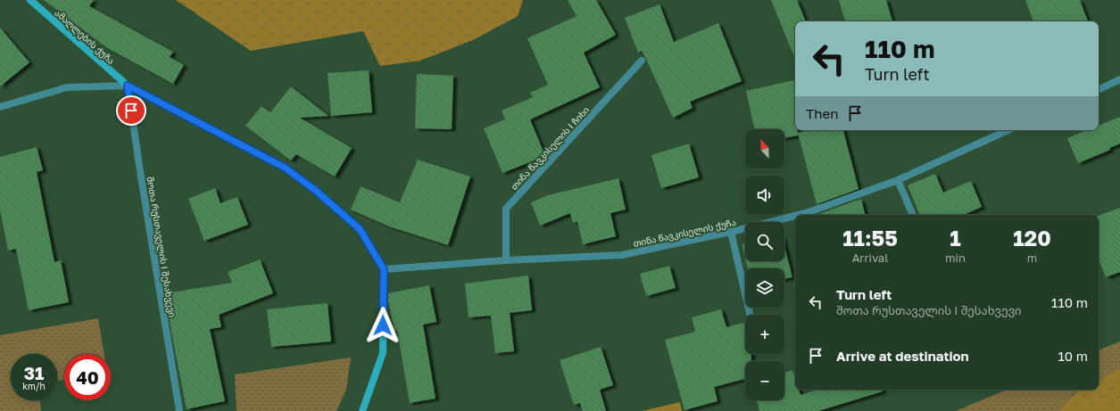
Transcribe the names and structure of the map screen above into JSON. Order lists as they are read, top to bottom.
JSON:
{
  "streets": {
    "street": [
      "ამაღლების ქუჩა",
      "თინა წავკისელის I ჩიხი",
      "თინა წავკისელის ქუჩა",
      "შოთა რუსთაველის I შესახვევი"
    ]
  },
  "crossings": [
    ["ამაღლების ქუჩა", "თინა წავკისელის ქუჩა"],
    ["ამაღლების ქუჩა", "შოთა რუსთაველის I შესახვევი"],
    ["თინა წავკისელის I ჩიხი", "თინა წავკისელის ქუჩა"]
  ],
  "north": "top left",
  "page": {
    "turn": ["110 m", "Turn left"],
    "then": "Then",
    "map_buttons": ["+", "−"],
    "eta": [
      "11:55",
      "Arrival",
      "1",
      "min",
      "120",
      "m"
    ],
    "list": [
      {
        "name": "Turn left",
        "note": "შოთა რუსთაველის I შესახვევი",
        "value": "110 m"
      },
      {
        "name": "Arrive at destination",
        "value": "10 m"
      }
    ],
    "speed": "31 km/h",
    "limit": "40"
  }
}
